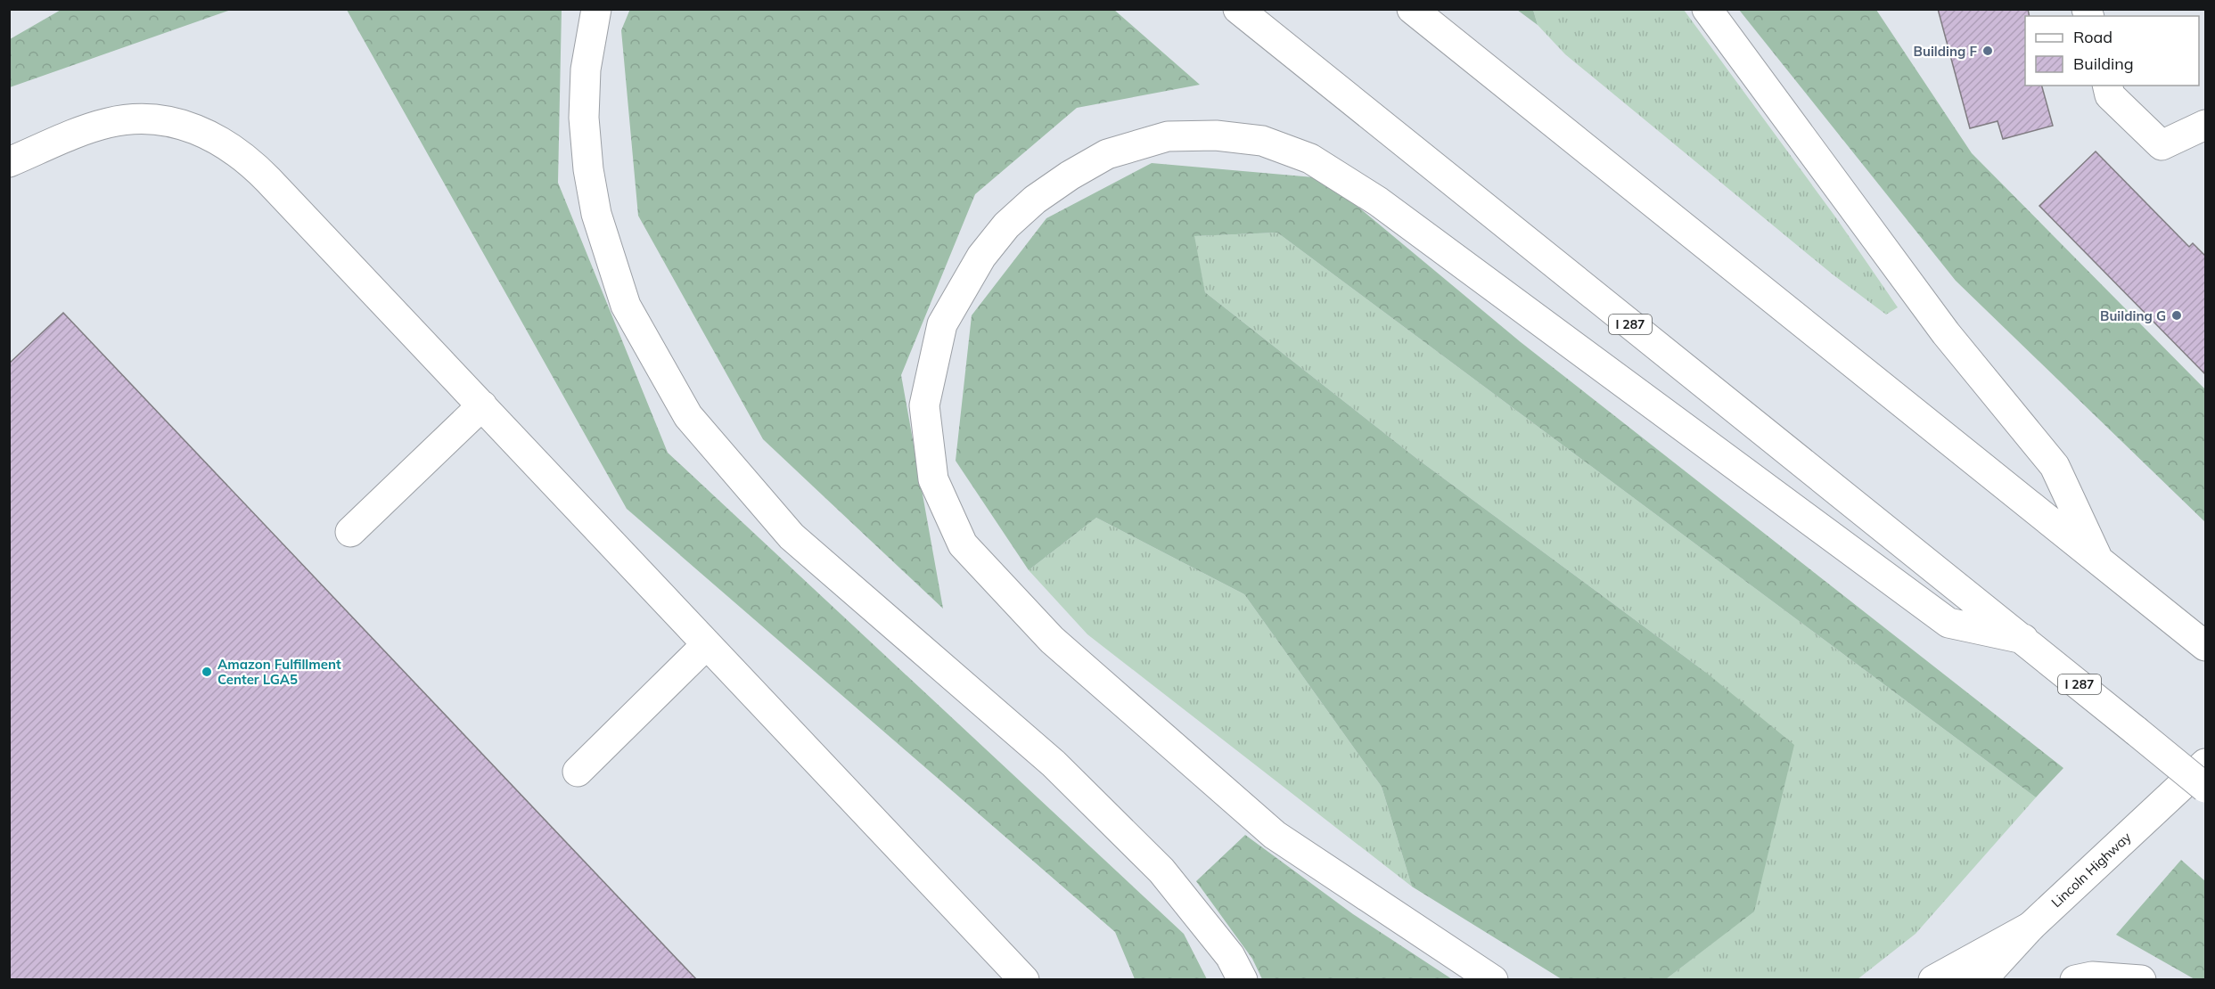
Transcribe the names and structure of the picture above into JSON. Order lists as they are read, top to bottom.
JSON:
{
  "streets": {
    "main road": ["I 287", "Lincoln Highway"]
  },
  "places": ["Building F", "Building G", "Amazon Fulfillment Center LGA5"],
  "legend": ["Road", "Building"]
}
